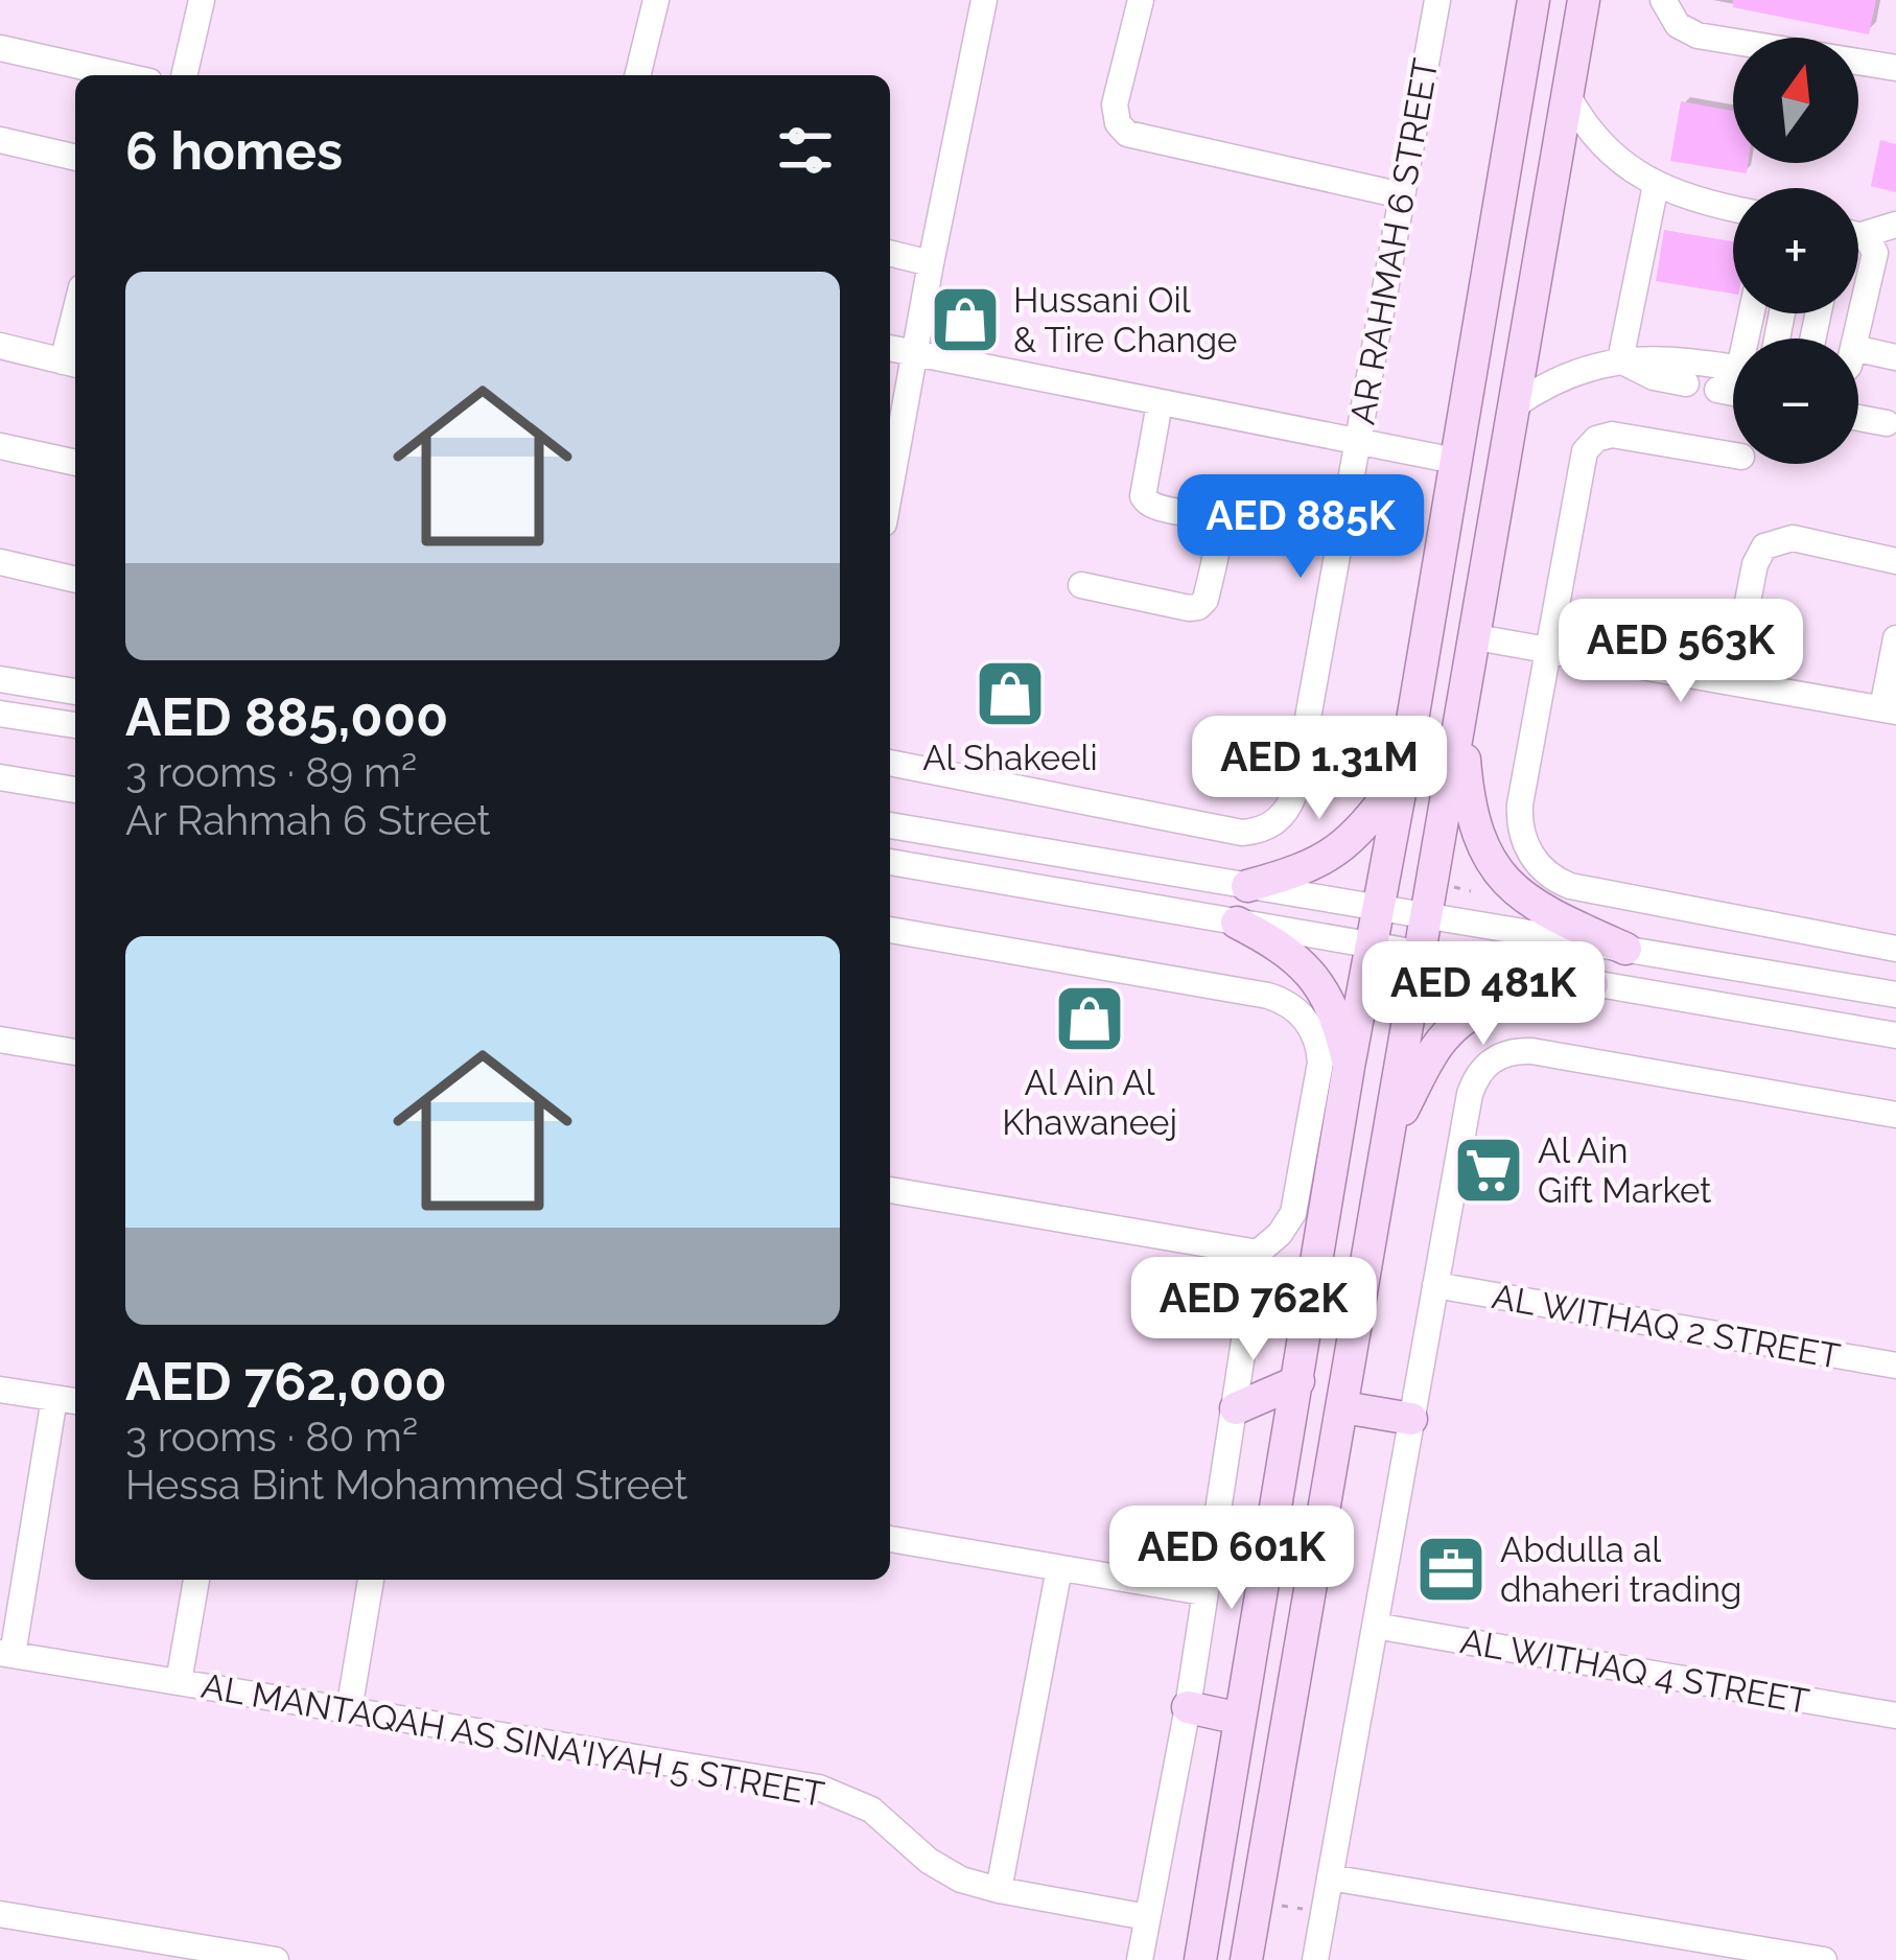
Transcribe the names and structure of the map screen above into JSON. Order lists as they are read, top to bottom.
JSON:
{
  "streets": {
    "street": [
      "AR RAHMAH 6 STREET",
      "AL WITHAQ 2 STREET",
      "AL WITHAQ 4 STREET",
      "AL MANTAQAH AS SINA'IYAH 5 STREET"
    ]
  },
  "places": {
    "shop": ["Hussani Oil & Tire Change", "Al Shakeeli", "Al Ain Al Khawaneej"],
    "supermarket": ["Al Ain Gift Market"],
    "office": ["Abdulla al dhaheri trading"]
  },
  "north": "top",
  "page": {
    "map_buttons": ["+", "−"],
    "heading": "6 homes",
    "list": [
      {
        "name": "AED 885,000",
        "note": "3 rooms · 89 m² · Ar Rahmah 6 Street"
      },
      {
        "name": "AED 762,000",
        "note": "3 rooms · 80 m² · Hessa Bint Mohammed Street"
      }
    ],
    "price": [
      "AED 885K",
      "AED 563K",
      "AED 1.31M",
      "AED 481K",
      "AED 762K",
      "AED 601K"
    ]
  }
}
